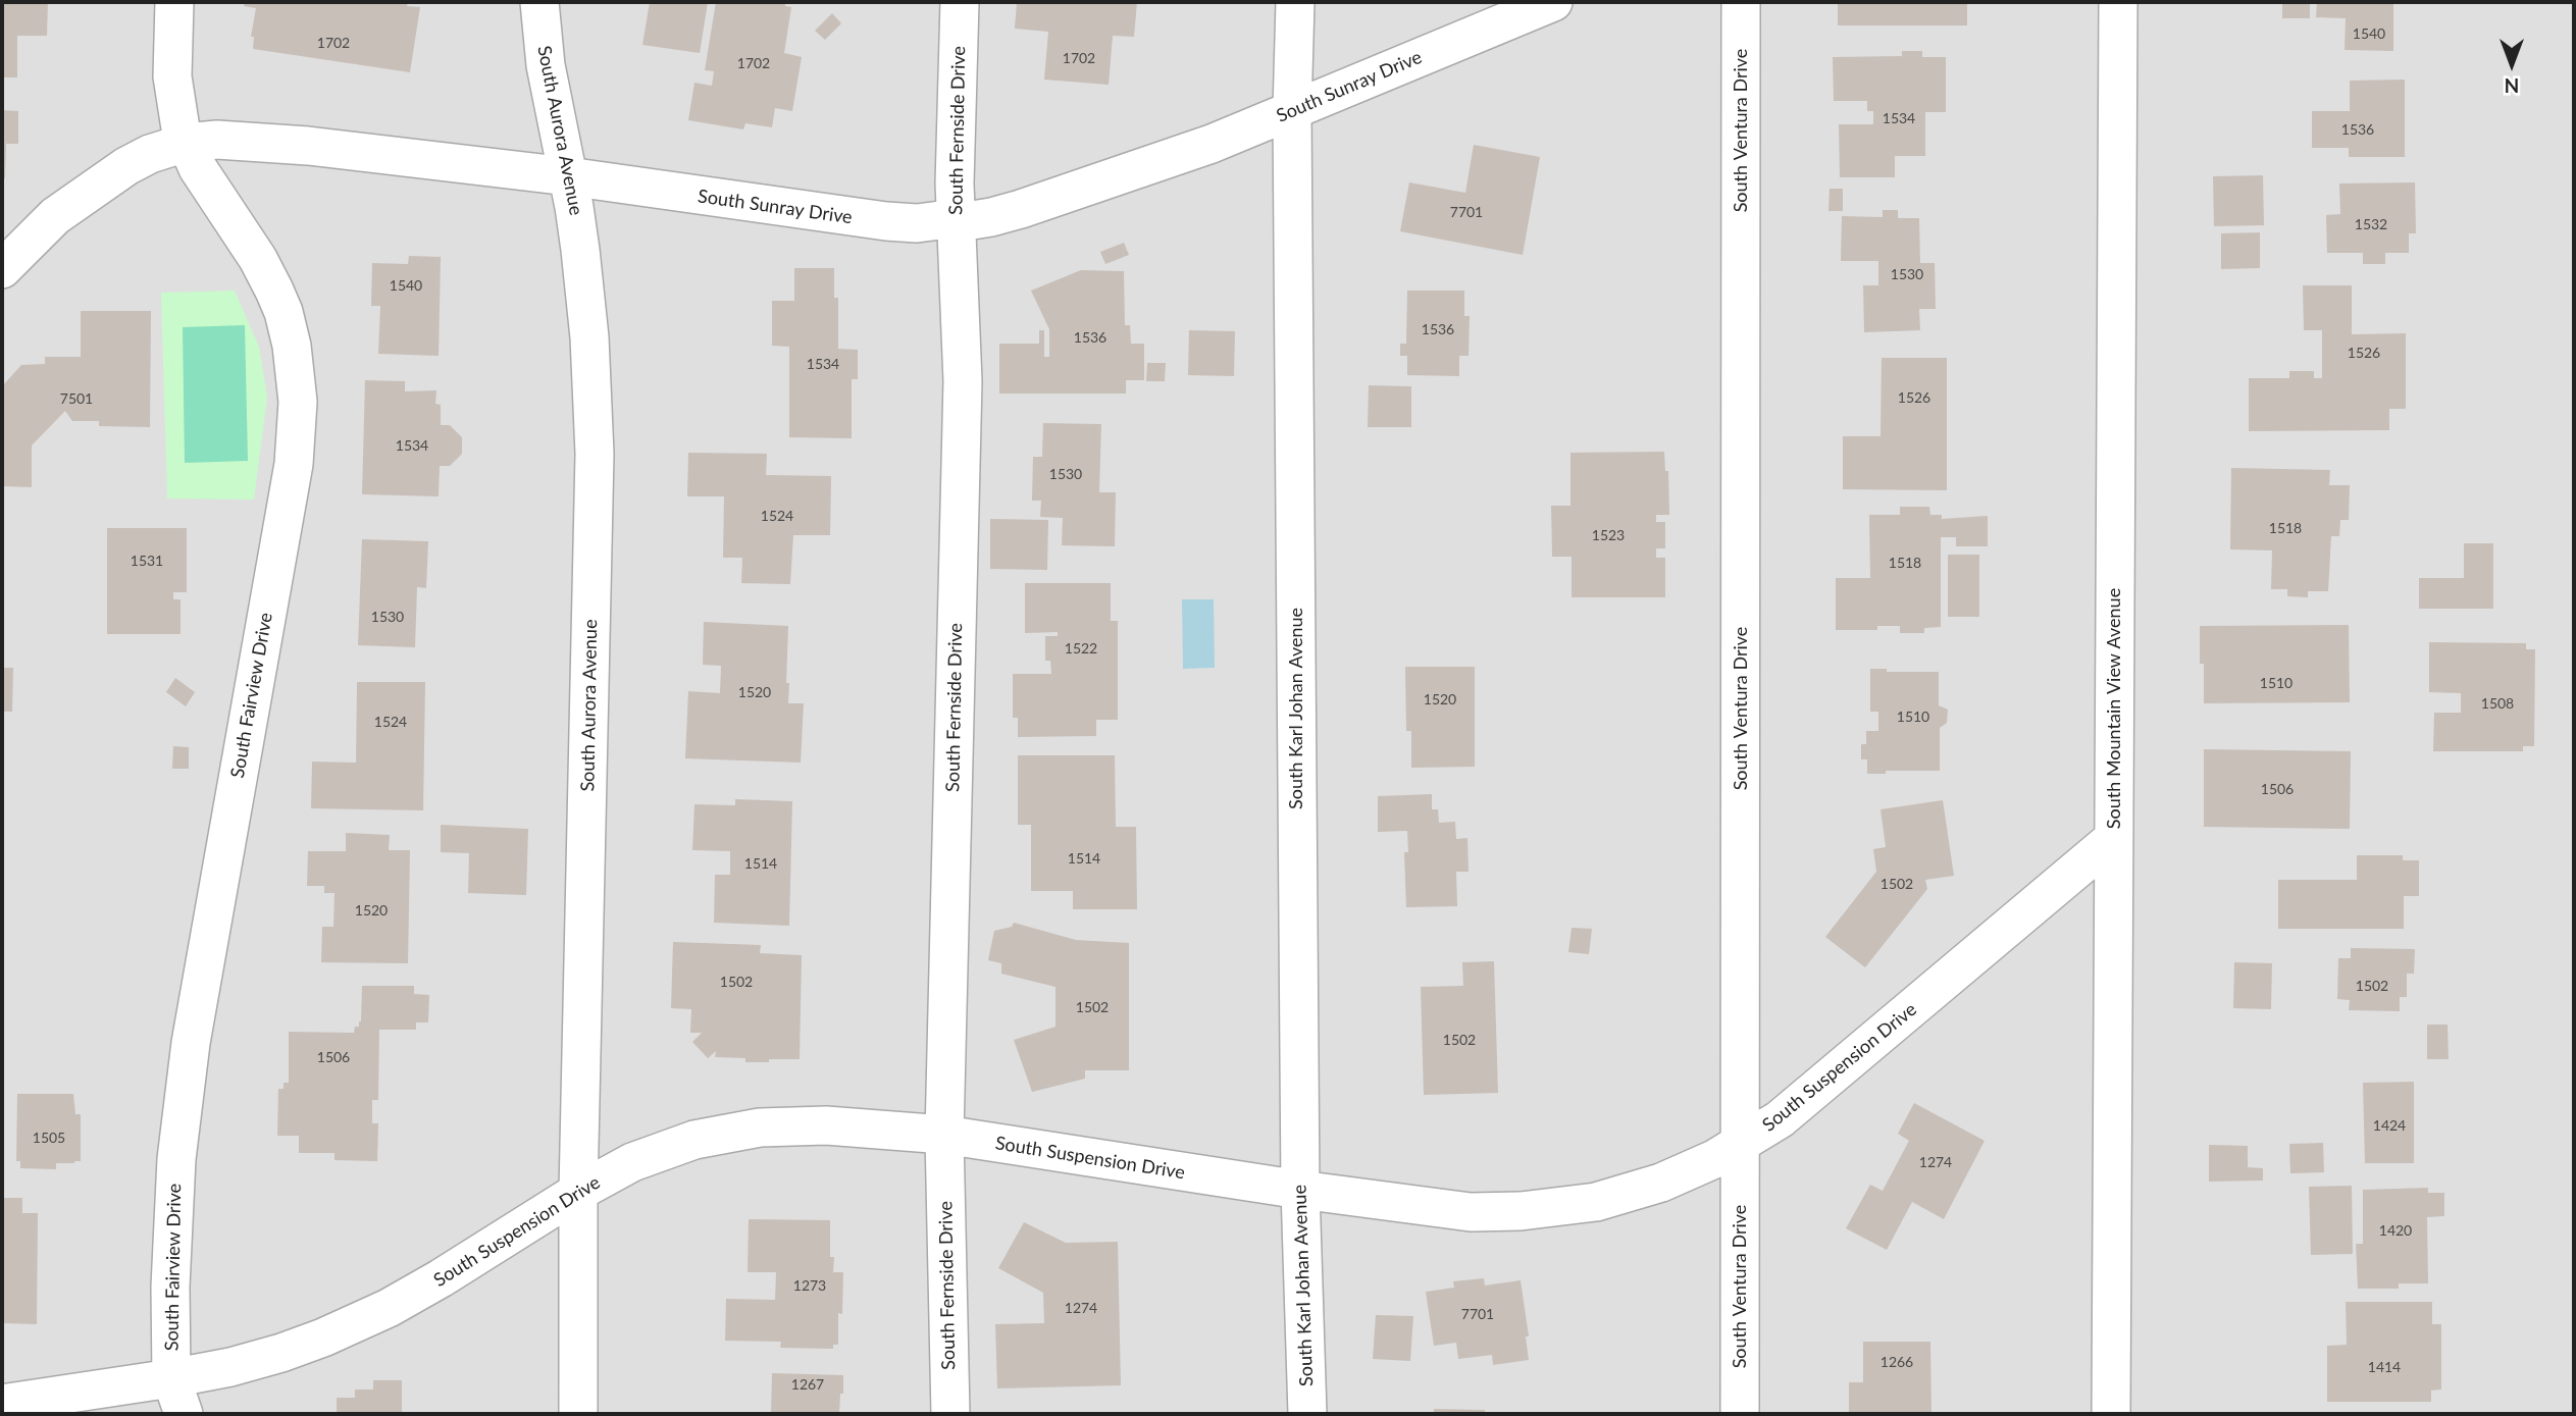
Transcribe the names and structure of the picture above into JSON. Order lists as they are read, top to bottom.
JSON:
{
  "streets": {
    "street": [
      "South Sunray Drive",
      "South Aurora Avenue",
      "South Fernside Drive",
      "South Ventura Drive",
      "South Fairview Drive",
      "South Karl Johan Avenue",
      "South Mountain View Avenue",
      "South Suspension Drive"
    ]
  },
  "crossings": [
    ["South Sunray Drive", "South Aurora Avenue"],
    ["South Sunray Drive", "South Fernside Drive"],
    ["South Sunray Drive", "South Fairview Drive"],
    ["South Sunray Drive", "South Karl Johan Avenue"],
    ["South Aurora Avenue", "South Suspension Drive"],
    ["South Fernside Drive", "South Suspension Drive"],
    ["South Ventura Drive", "South Suspension Drive"],
    ["South Fairview Drive", "South Suspension Drive"],
    ["South Karl Johan Avenue", "South Suspension Drive"],
    ["South Mountain View Avenue", "South Suspension Drive"]
  ],
  "house_numbers": [
    "1540",
    "1702",
    "1702",
    "1702",
    "1534",
    "1536",
    "7701",
    "1532",
    "1530",
    "1540",
    "1536",
    "1536",
    "1526",
    "1534",
    "1526",
    "7501",
    "1534",
    "1530",
    "1524",
    "1518",
    "1523",
    "1531",
    "1518",
    "1530",
    "1522",
    "1510",
    "1520",
    "1520",
    "1508",
    "1510",
    "1524",
    "1506",
    "1514",
    "1514",
    "1502",
    "1520",
    "1502",
    "1502",
    "1502",
    "1502",
    "1506",
    "1424",
    "1505",
    "1274",
    "1420",
    "1273",
    "1274",
    "7701",
    "1266",
    "1414",
    "1267"
  ],
  "north": "bottom"
}
